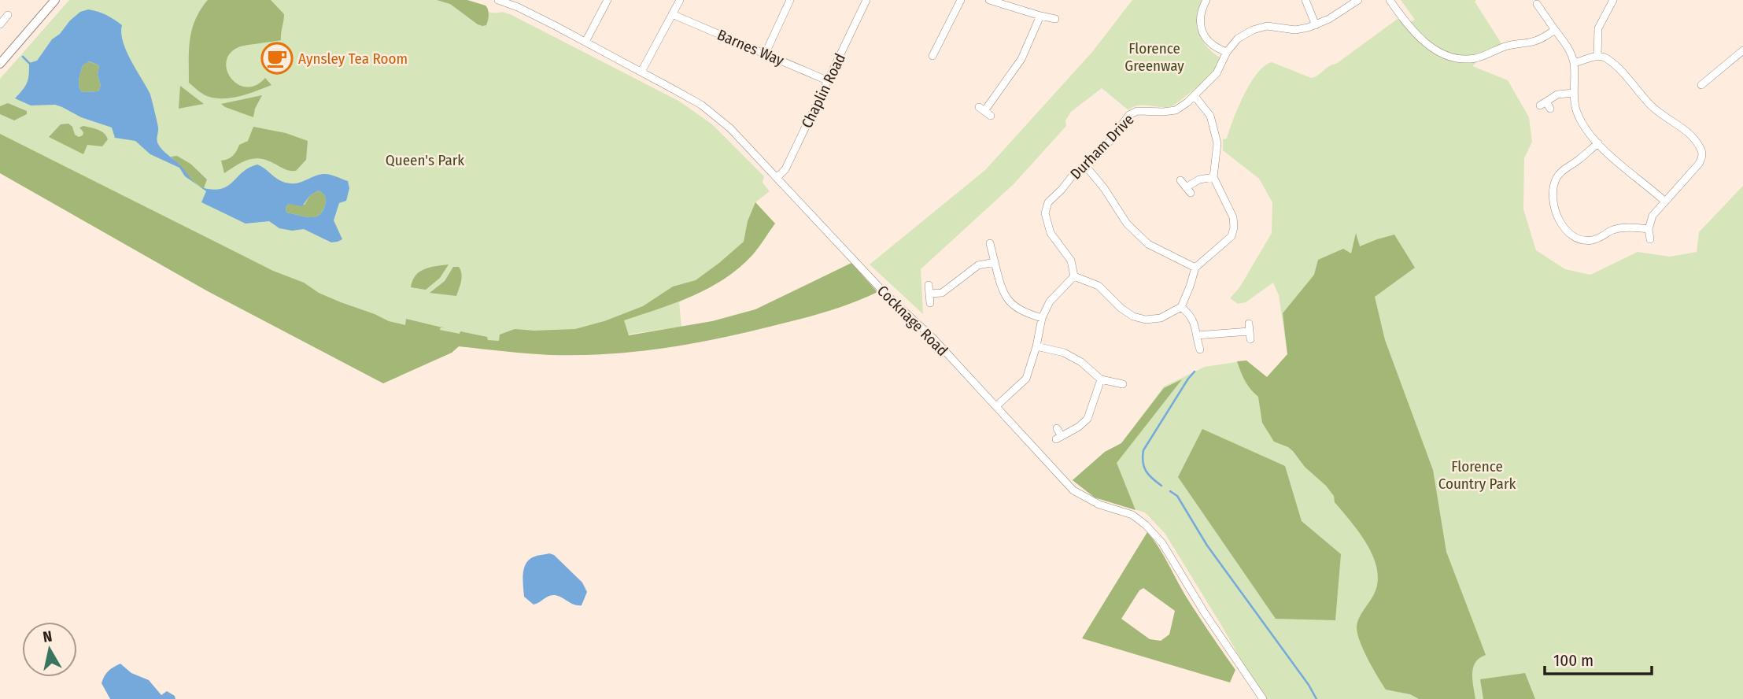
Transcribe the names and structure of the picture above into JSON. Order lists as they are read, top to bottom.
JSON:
{
  "streets": {
    "street": [
      "Barnes Way",
      "Chaplin Road",
      "Durham Drive",
      "Cocknage Road"
    ]
  },
  "crossings": [
    ["Barnes Way", "Chaplin Road"],
    ["Chaplin Road", "Cocknage Road"]
  ],
  "parks": ["Florence Greenway", "Queen's Park", "Florence Country Park"],
  "places": {
    "cafe": ["Aynsley Tea Room"]
  },
  "scale_bar": "100 m",
  "north": "top"
}
